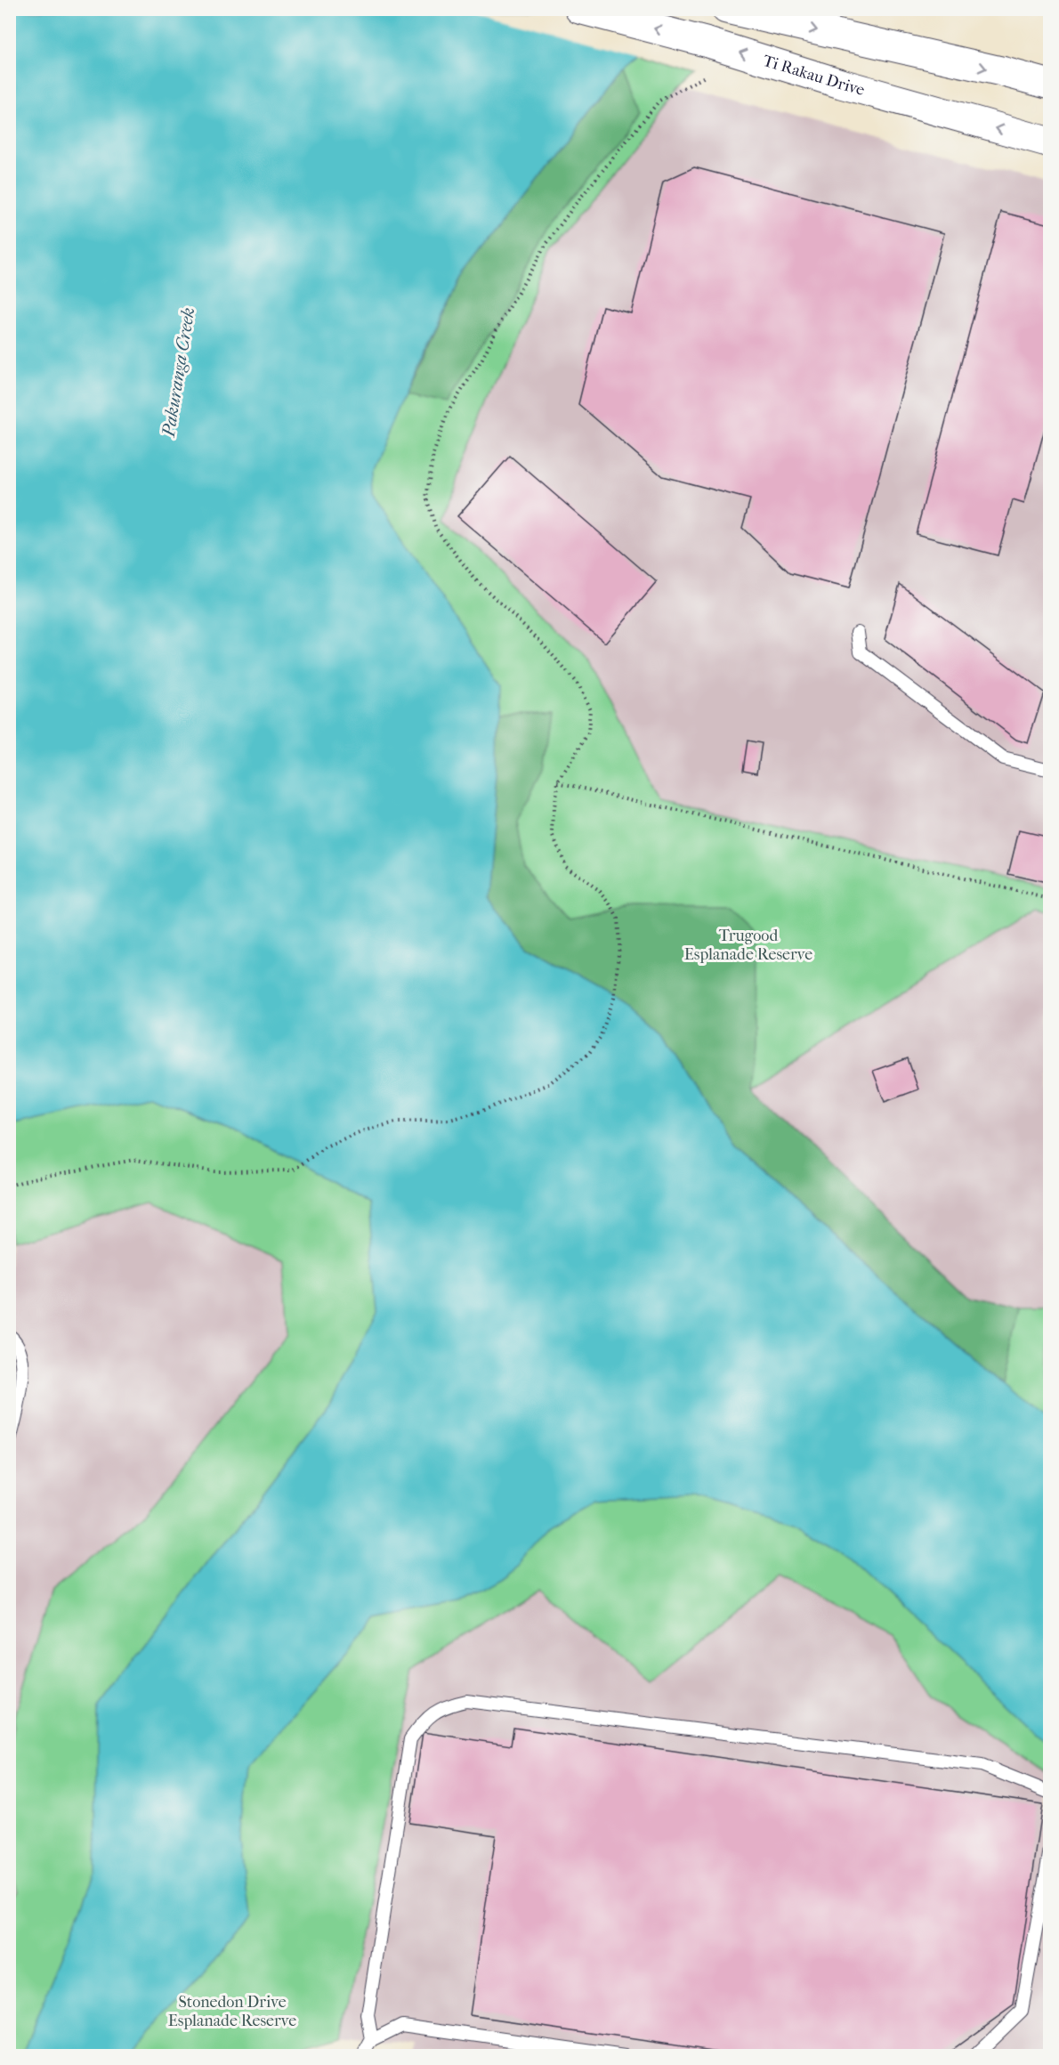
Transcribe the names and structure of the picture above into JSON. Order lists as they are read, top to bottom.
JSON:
{
  "streets": {
    "main road": ["Ti Rakau Drive"]
  },
  "water": ["Pakuranga Creek"],
  "parks": ["Trugood Esplanade Reserve", "Stonedon Drive Esplanade Reserve"]
}
